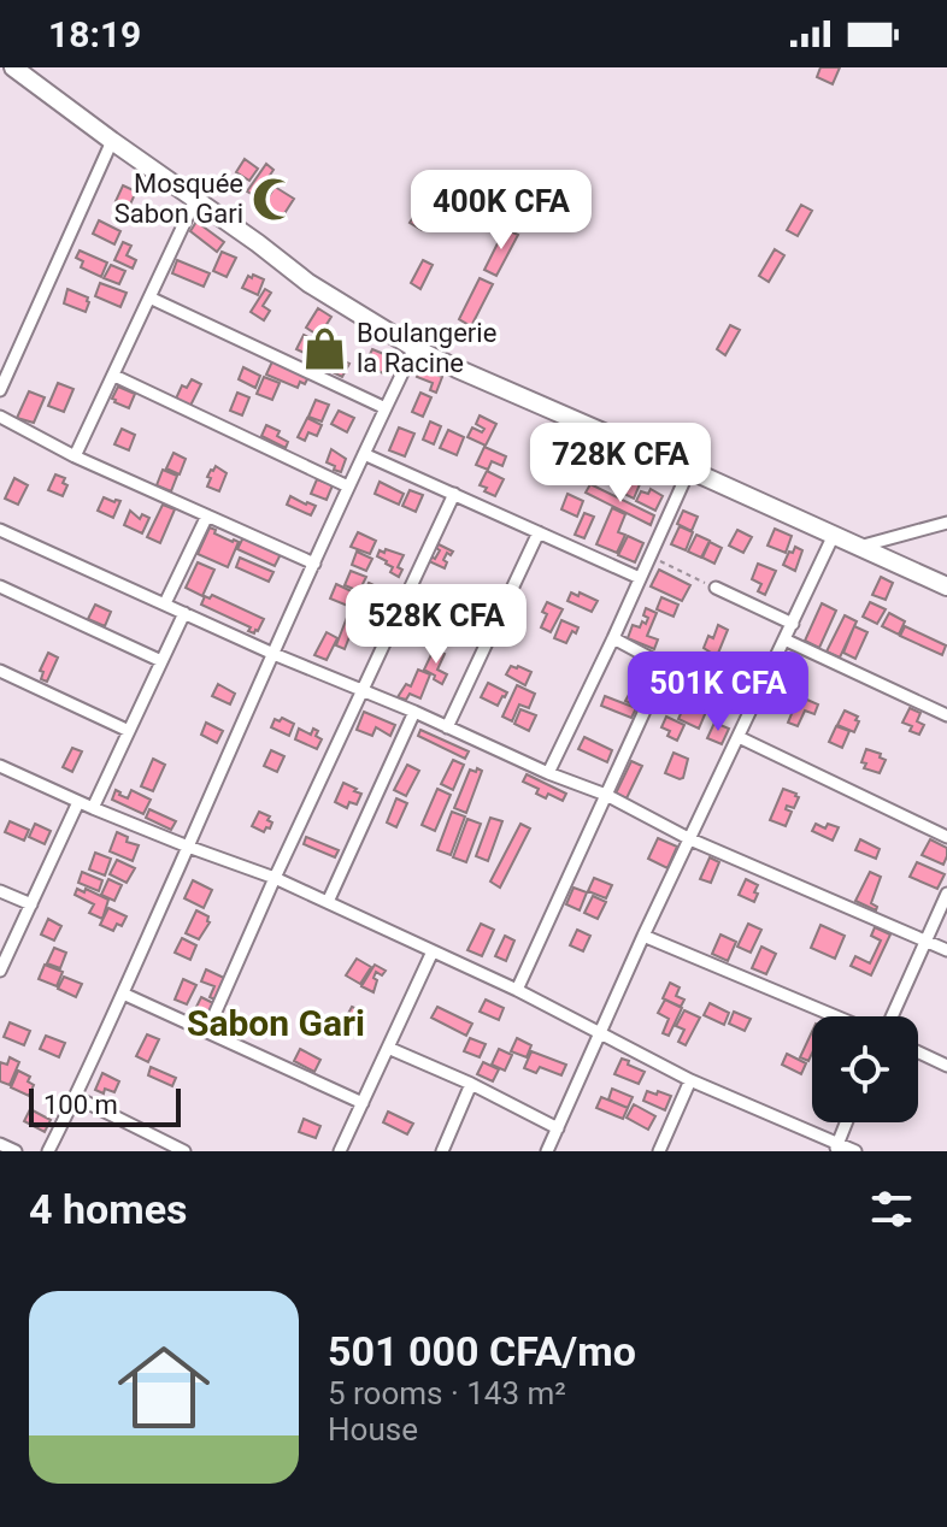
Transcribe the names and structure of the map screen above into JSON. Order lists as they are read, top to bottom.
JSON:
{
  "districts": ["Sabon Gari"],
  "places": {
    "mosque": ["Mosquée Sabon Gari"],
    "shop": ["Boulangerie la Racine"]
  },
  "scale_bar": "100 m",
  "page": {
    "status": "18:19",
    "price": [
      "400K CFA",
      "728K CFA",
      "528K CFA",
      "501K CFA"
    ],
    "scale": "100 m",
    "heading": "4 homes",
    "list": [
      {
        "name": "501 000 CFA/mo",
        "note": "5 rooms · 143 m² · House"
      }
    ]
  }
}
